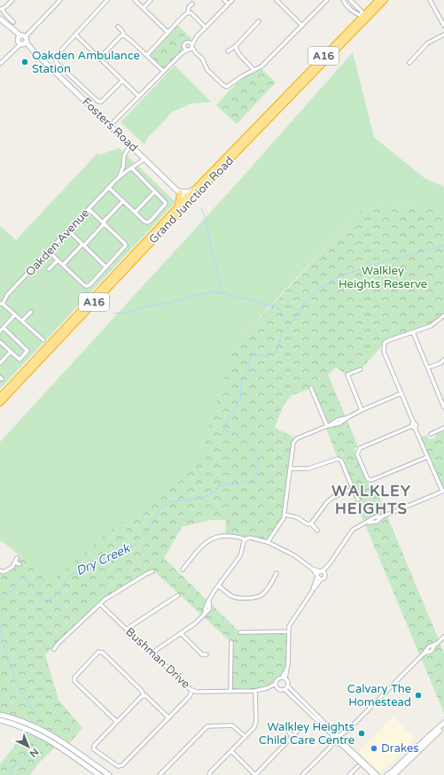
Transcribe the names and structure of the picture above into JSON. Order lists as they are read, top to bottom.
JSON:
{
  "streets": {
    "highway": ["A16", "Grand Junction Road"],
    "main road": ["Fosters Road"],
    "street": ["Oakden Avenue", "Bushman Drive"]
  },
  "crossings": [
    ["Fosters Road", "Grand Junction Road"]
  ],
  "districts": ["WALKLEY HEIGHTS"],
  "water": ["Dry Creek"],
  "parks": ["Walkley Heights Reserve"],
  "places": [
    "Oakden Ambulance Station",
    "Calvary The Homestead",
    "Walkley Heights Child Care Centre",
    "Drakes"
  ],
  "north": "bottom right"
}
